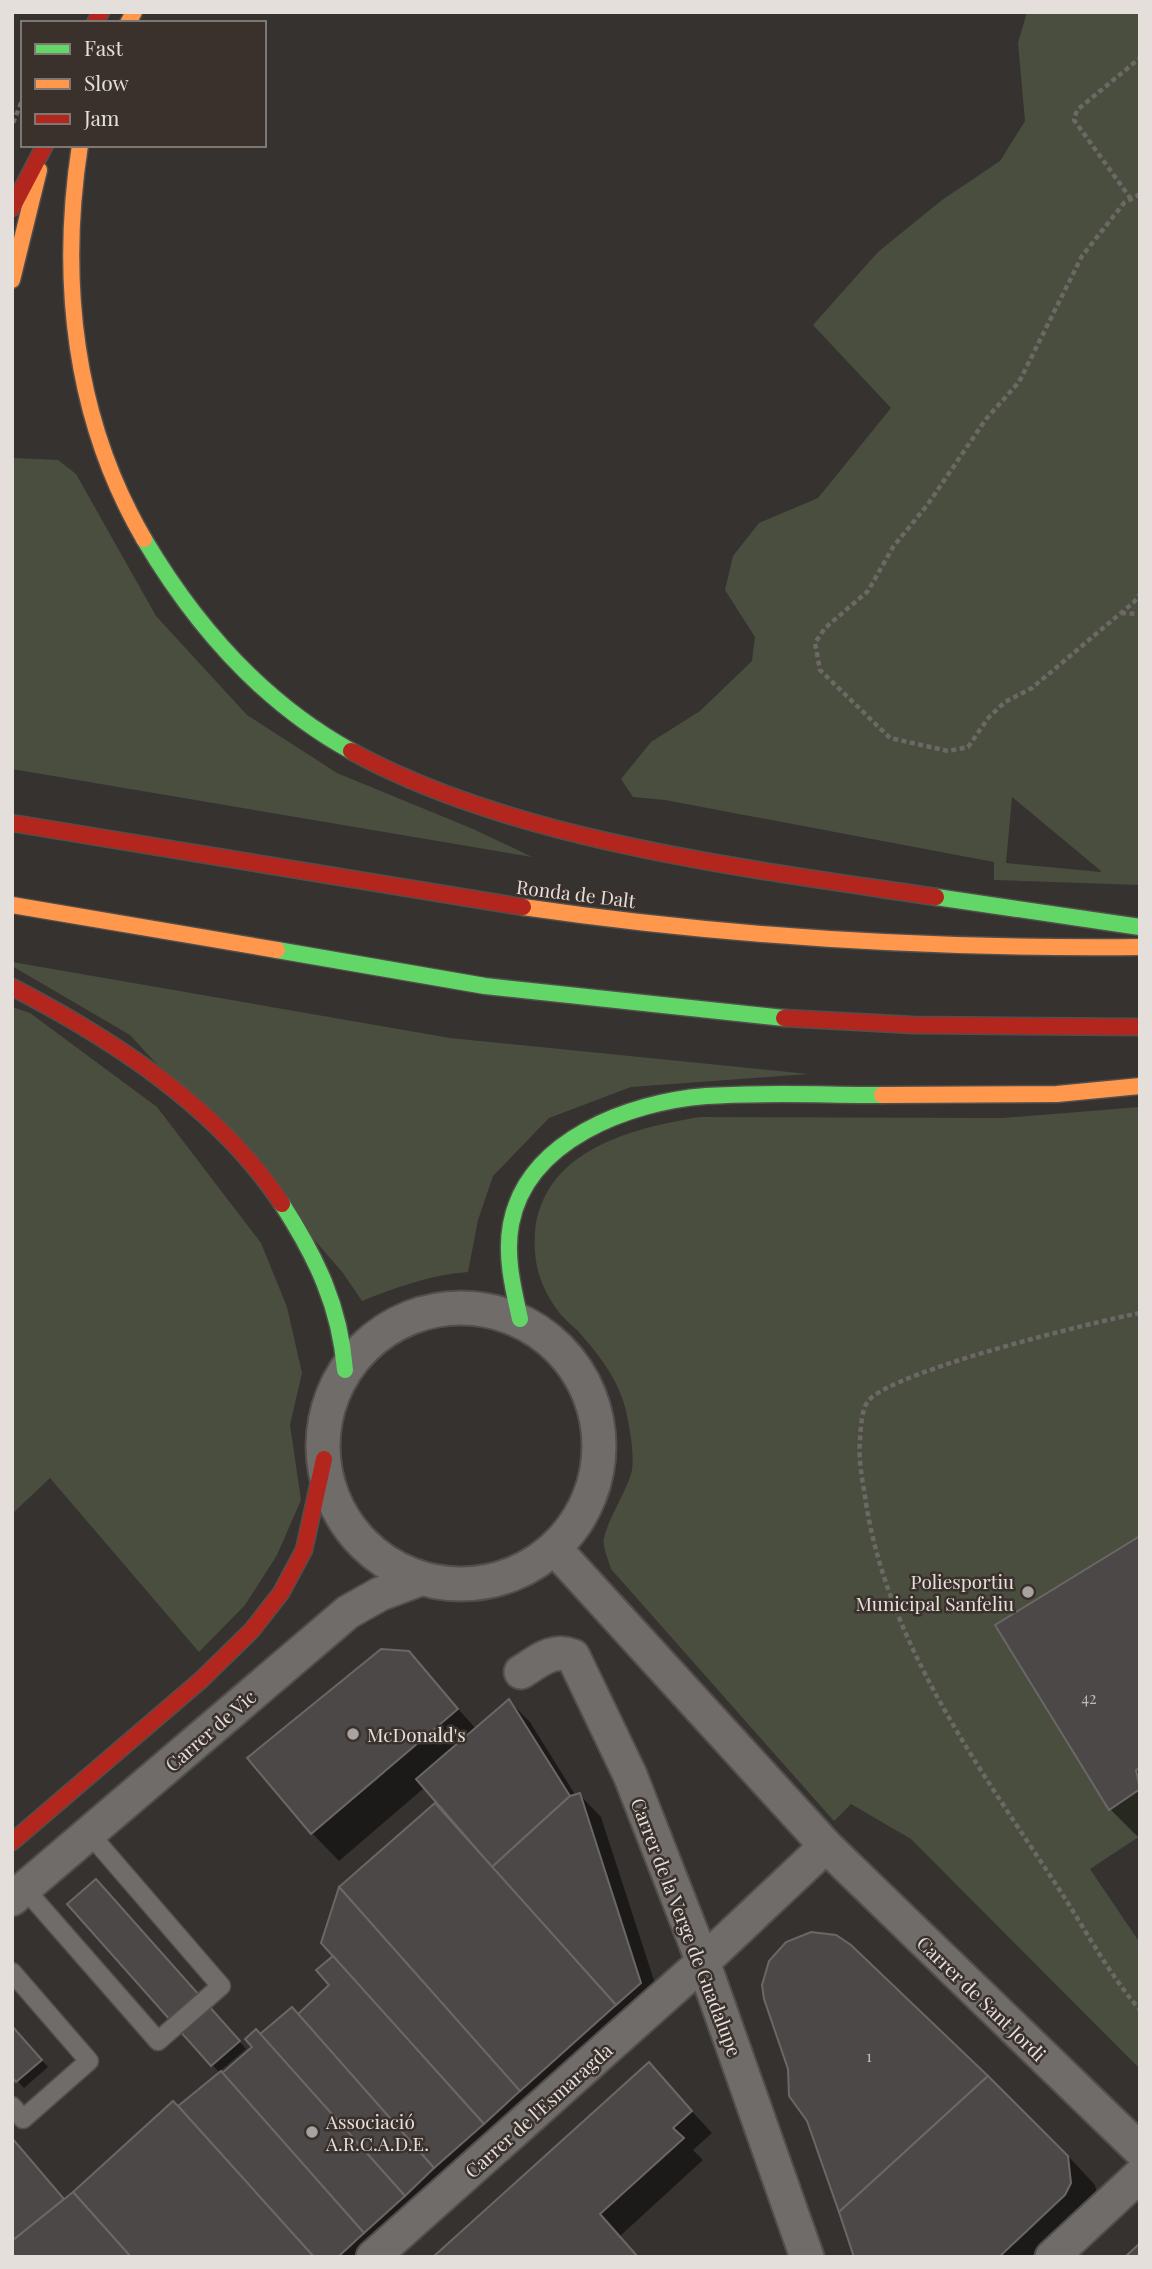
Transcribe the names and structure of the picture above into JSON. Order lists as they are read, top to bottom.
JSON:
{
  "streets": {
    "main road": ["Ronda de Dalt"],
    "street": [
      "Carrer de Vic",
      "Carrer de la Verge de Guadalupe",
      "Carrer de Sant Jordi",
      "Carrer de l'Esmaragda"
    ]
  },
  "crossings": [
    ["Carrer de la Verge de Guadalupe", "Carrer de l'Esmaragda"]
  ],
  "places": ["Poliesportiu Municipal Sanfeliu", "McDonald's", "Associació A.R.C.A.D.E."],
  "house_numbers": ["42", "1"],
  "legend": ["Fast", "Slow", "Jam"]
}
